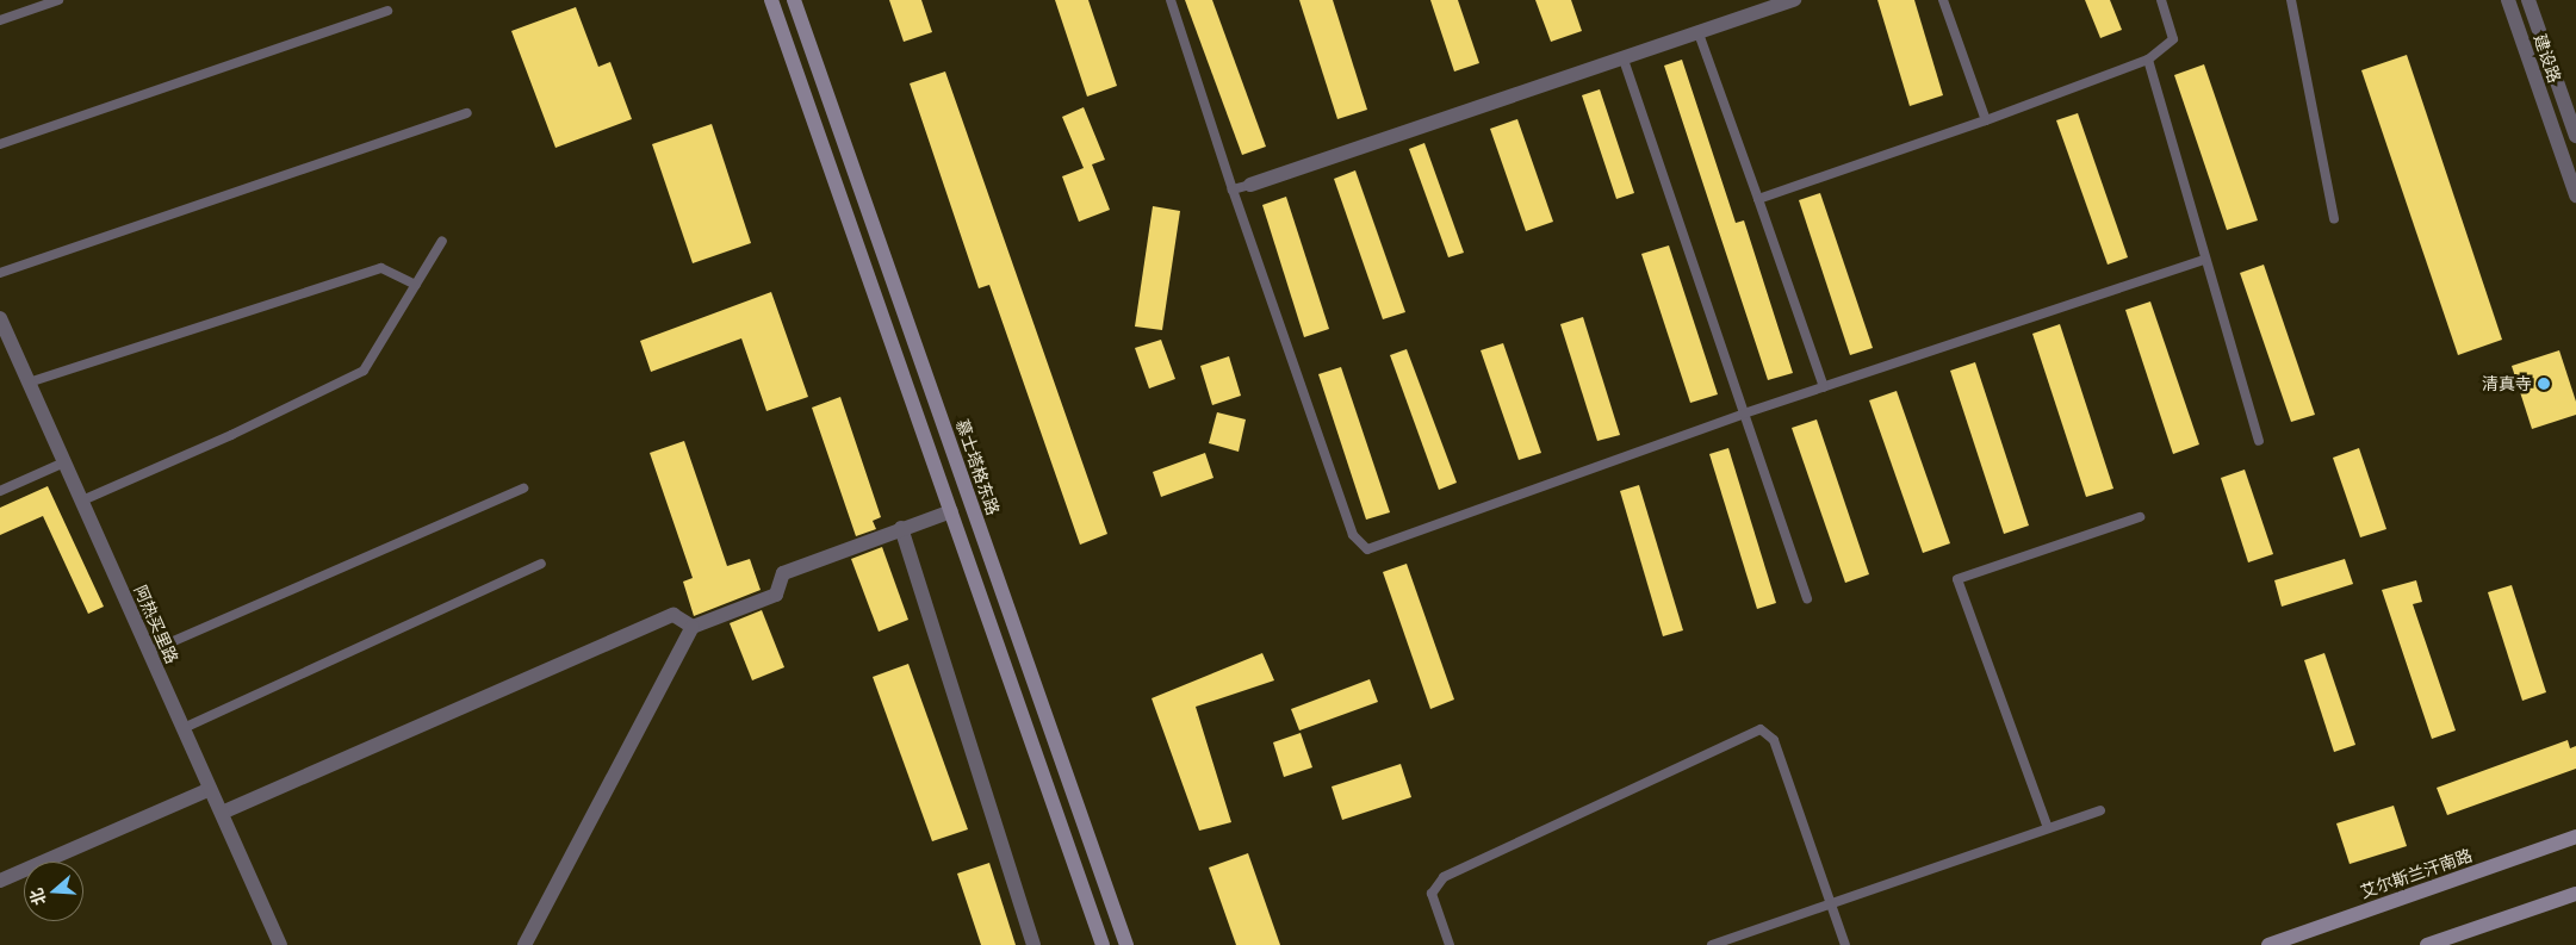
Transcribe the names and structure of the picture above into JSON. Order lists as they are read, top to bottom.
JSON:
{
  "streets": {
    "main road": ["慕士塔格东路", "艾尔斯兰汗南路"],
    "street": ["建设路", "阿热买里路"]
  },
  "places": ["清真寺"],
  "north": "left"
}
